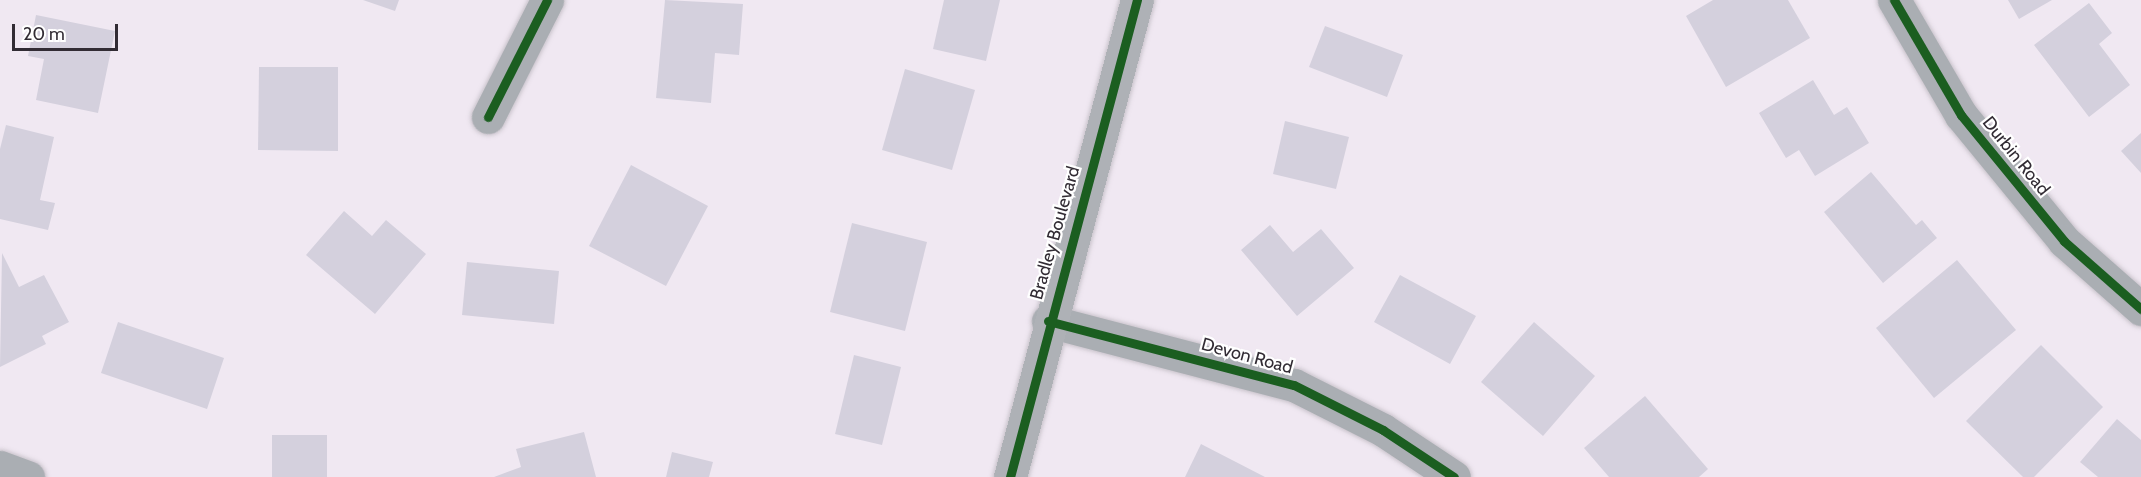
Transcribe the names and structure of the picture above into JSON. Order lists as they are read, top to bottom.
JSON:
{
  "streets": {
    "main road": ["Bradley Boulevard"],
    "street": ["Durbin Road", "Devon Road"]
  },
  "crossings": [
    ["Bradley Boulevard", "Devon Road"]
  ],
  "scale_bar": "20 m"
}
